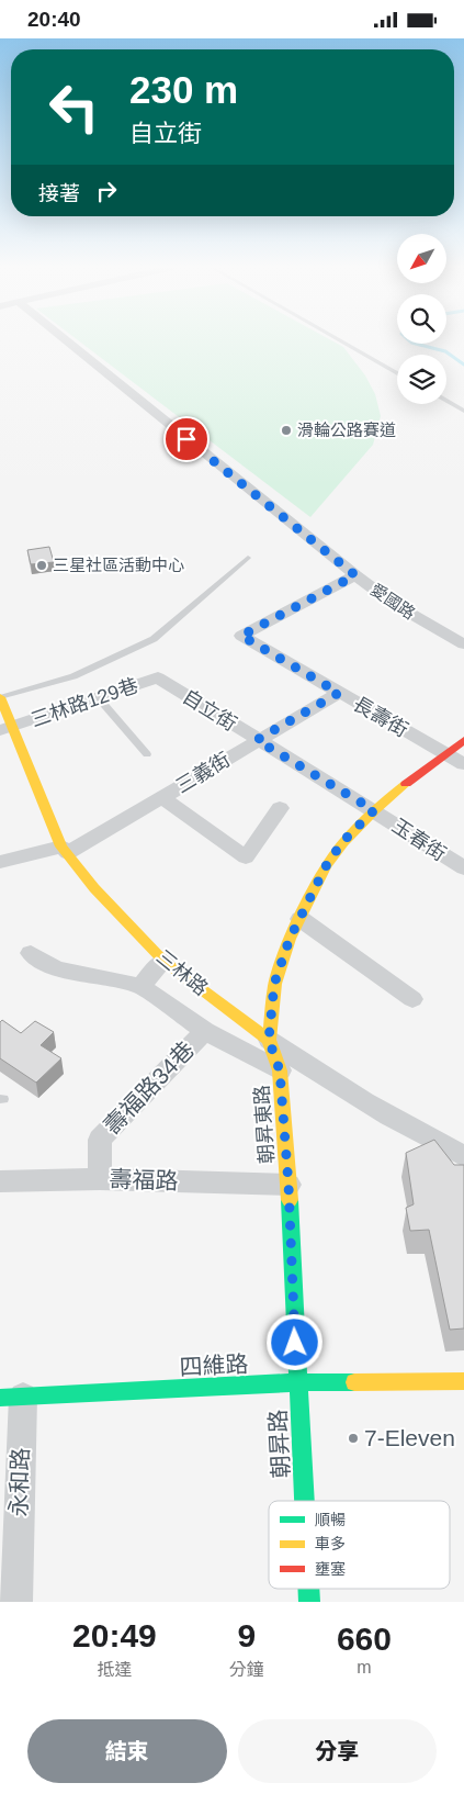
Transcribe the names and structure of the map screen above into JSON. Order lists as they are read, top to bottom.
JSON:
{
  "streets": {
    "main road": [
      "三林路",
      "朝昇東路",
      "四維路",
      "朝昇路"
    ],
    "street": [
      "愛國路",
      "三林路129巷",
      "自立街",
      "長壽街",
      "三義街",
      "玉春街",
      "壽福路34巷",
      "壽福路",
      "永和路"
    ]
  },
  "crossings": [
    ["愛國路", "長壽街"],
    ["三林路129巷", "自立街"],
    ["三林路129巷", "三林路"],
    ["自立街", "三義街"],
    ["自立街", "玉春街"],
    ["自立街", "朝昇東路"],
    ["長壽街", "三義街"],
    ["長壽街", "朝昇東路"],
    ["三義街", "三林路"],
    ["玉春街", "朝昇東路"],
    ["三林路", "朝昇東路"],
    ["壽福路34巷", "壽福路"],
    ["朝昇東路", "壽福路"],
    ["朝昇東路", "四維路"],
    ["朝昇東路", "朝昇路"],
    ["四維路", "朝昇路"],
    ["四維路", "永和路"]
  ],
  "places": ["滑輪公路賽道", "三星社區活動中心", "7-Eleven"],
  "legend": ["順暢", "車多", "壅塞"],
  "north": "bottom left",
  "page": {
    "status": "20:40",
    "turn": ["230 m", "自立街"],
    "then": "接著",
    "eta": [
      "20:49",
      "抵達",
      "9",
      "分鐘",
      "660",
      "m"
    ],
    "buttons": ["結束", "分享"]
  }
}
